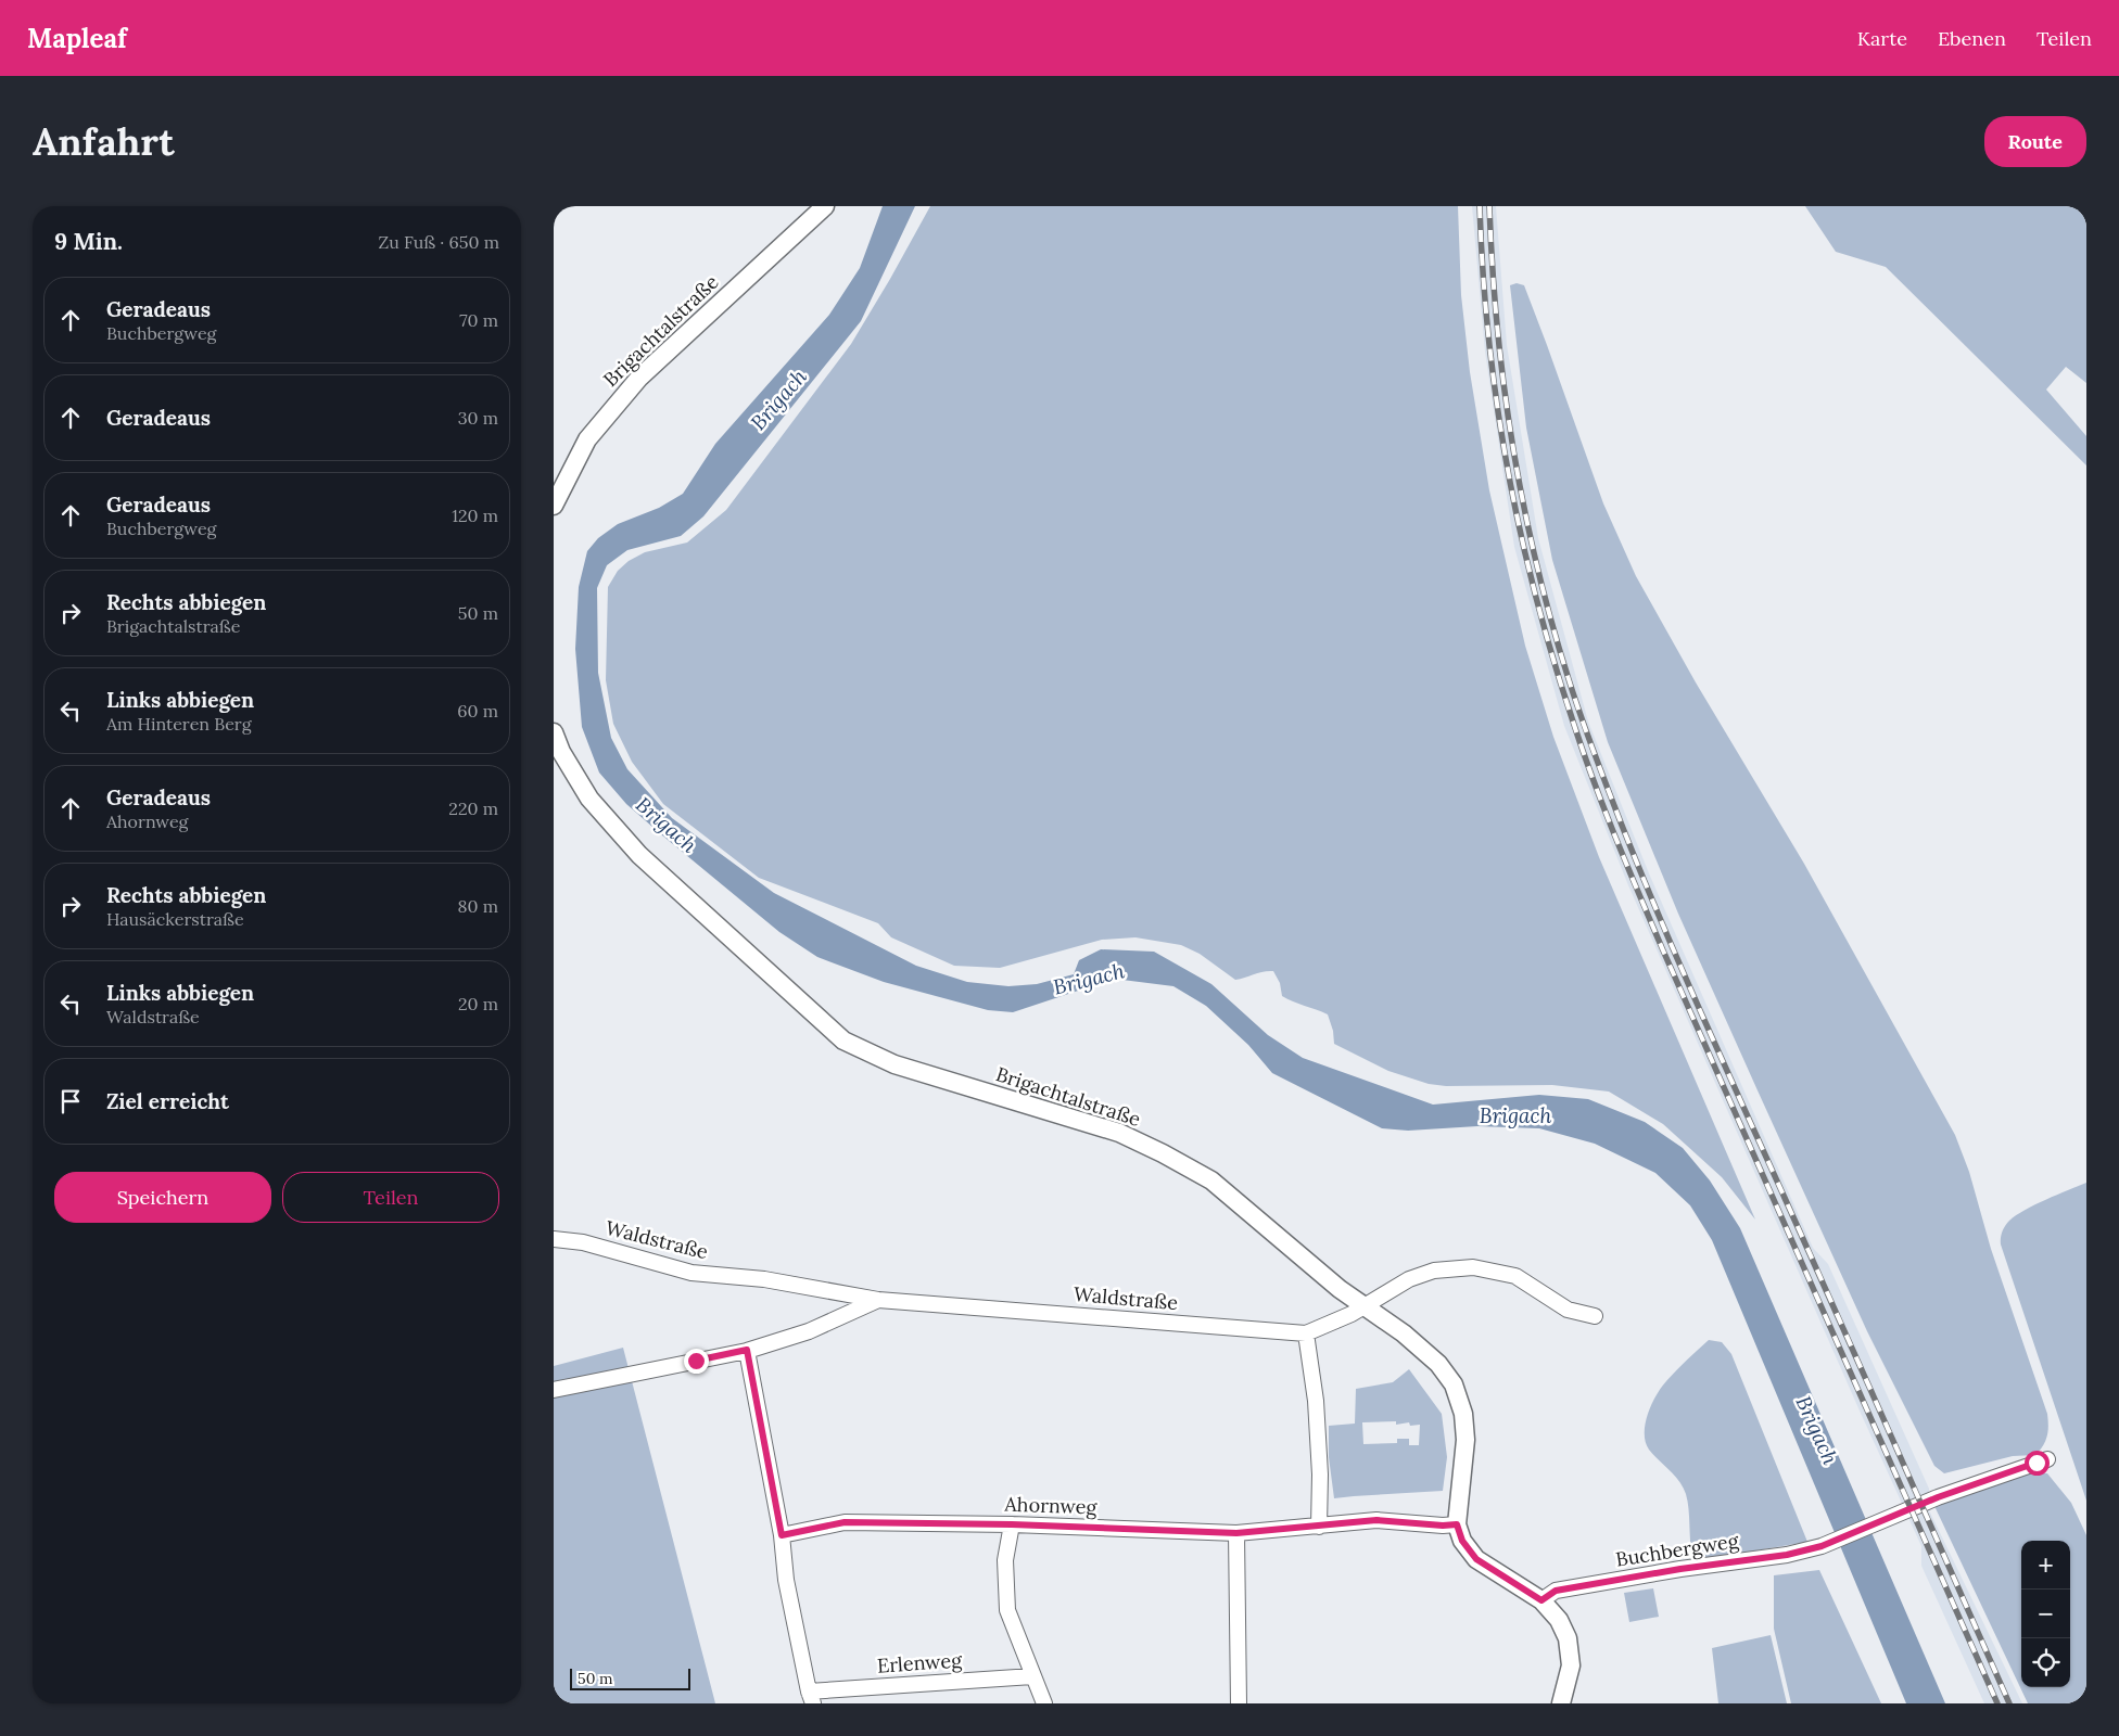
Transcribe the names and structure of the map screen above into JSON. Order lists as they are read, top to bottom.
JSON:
{
  "streets": {
    "street": [
      "Brigachtalstraße",
      "Waldstraße",
      "Ahornweg",
      "Buchbergweg",
      "Erlenweg"
    ]
  },
  "crossings": [
    ["Brigachtalstraße", "Ahornweg"]
  ],
  "water": ["Brigach"],
  "scale_bar": "50 m",
  "page": {
    "header": "Mapleaf",
    "nav": ["Karte", "Ebenen", "Teilen"],
    "buttons": [
      "Route",
      ["Speichern", "Teilen"]
    ],
    "title": "Anfahrt",
    "heading": ["9 Min.", "Zu Fuß · 650 m"],
    "list": [
      ["Geradeaus", "Buchbergweg", "70 m"],
      ["Geradeaus", "30 m"],
      ["Geradeaus", "Buchbergweg", "120 m"],
      ["Rechts abbiegen", "Brigachtalstraße", "50 m"],
      ["Links abbiegen", "Am Hinteren Berg", "60 m"],
      ["Geradeaus", "Ahornweg", "220 m"],
      ["Rechts abbiegen", "Hausäckerstraße", "80 m"],
      ["Links abbiegen", "Waldstraße", "20 m"],
      "Ziel erreicht"
    ],
    "map_buttons": ["+", "−"],
    "scale": "50 m"
  }
}
